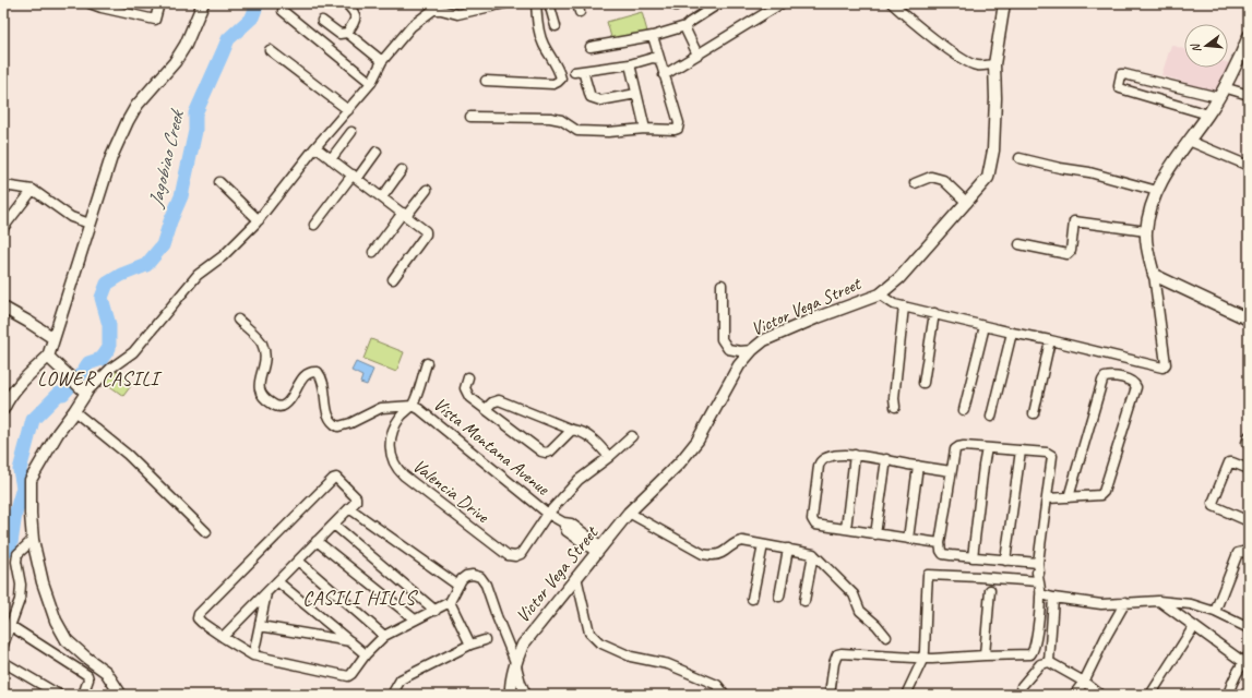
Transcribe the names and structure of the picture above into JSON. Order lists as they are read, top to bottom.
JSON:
{
  "streets": {
    "street": ["Victor Vega Street", "Vista Montana Avenue", "Valencia Drive"]
  },
  "crossings": [
    ["Victor Vega Street", "Vista Montana Avenue"],
    ["Vista Montana Avenue", "Valencia Drive"]
  ],
  "districts": ["LOWER CASILI", "CASILI HILLS"],
  "water": ["Jagobiao Creek"],
  "north": "left"
}
